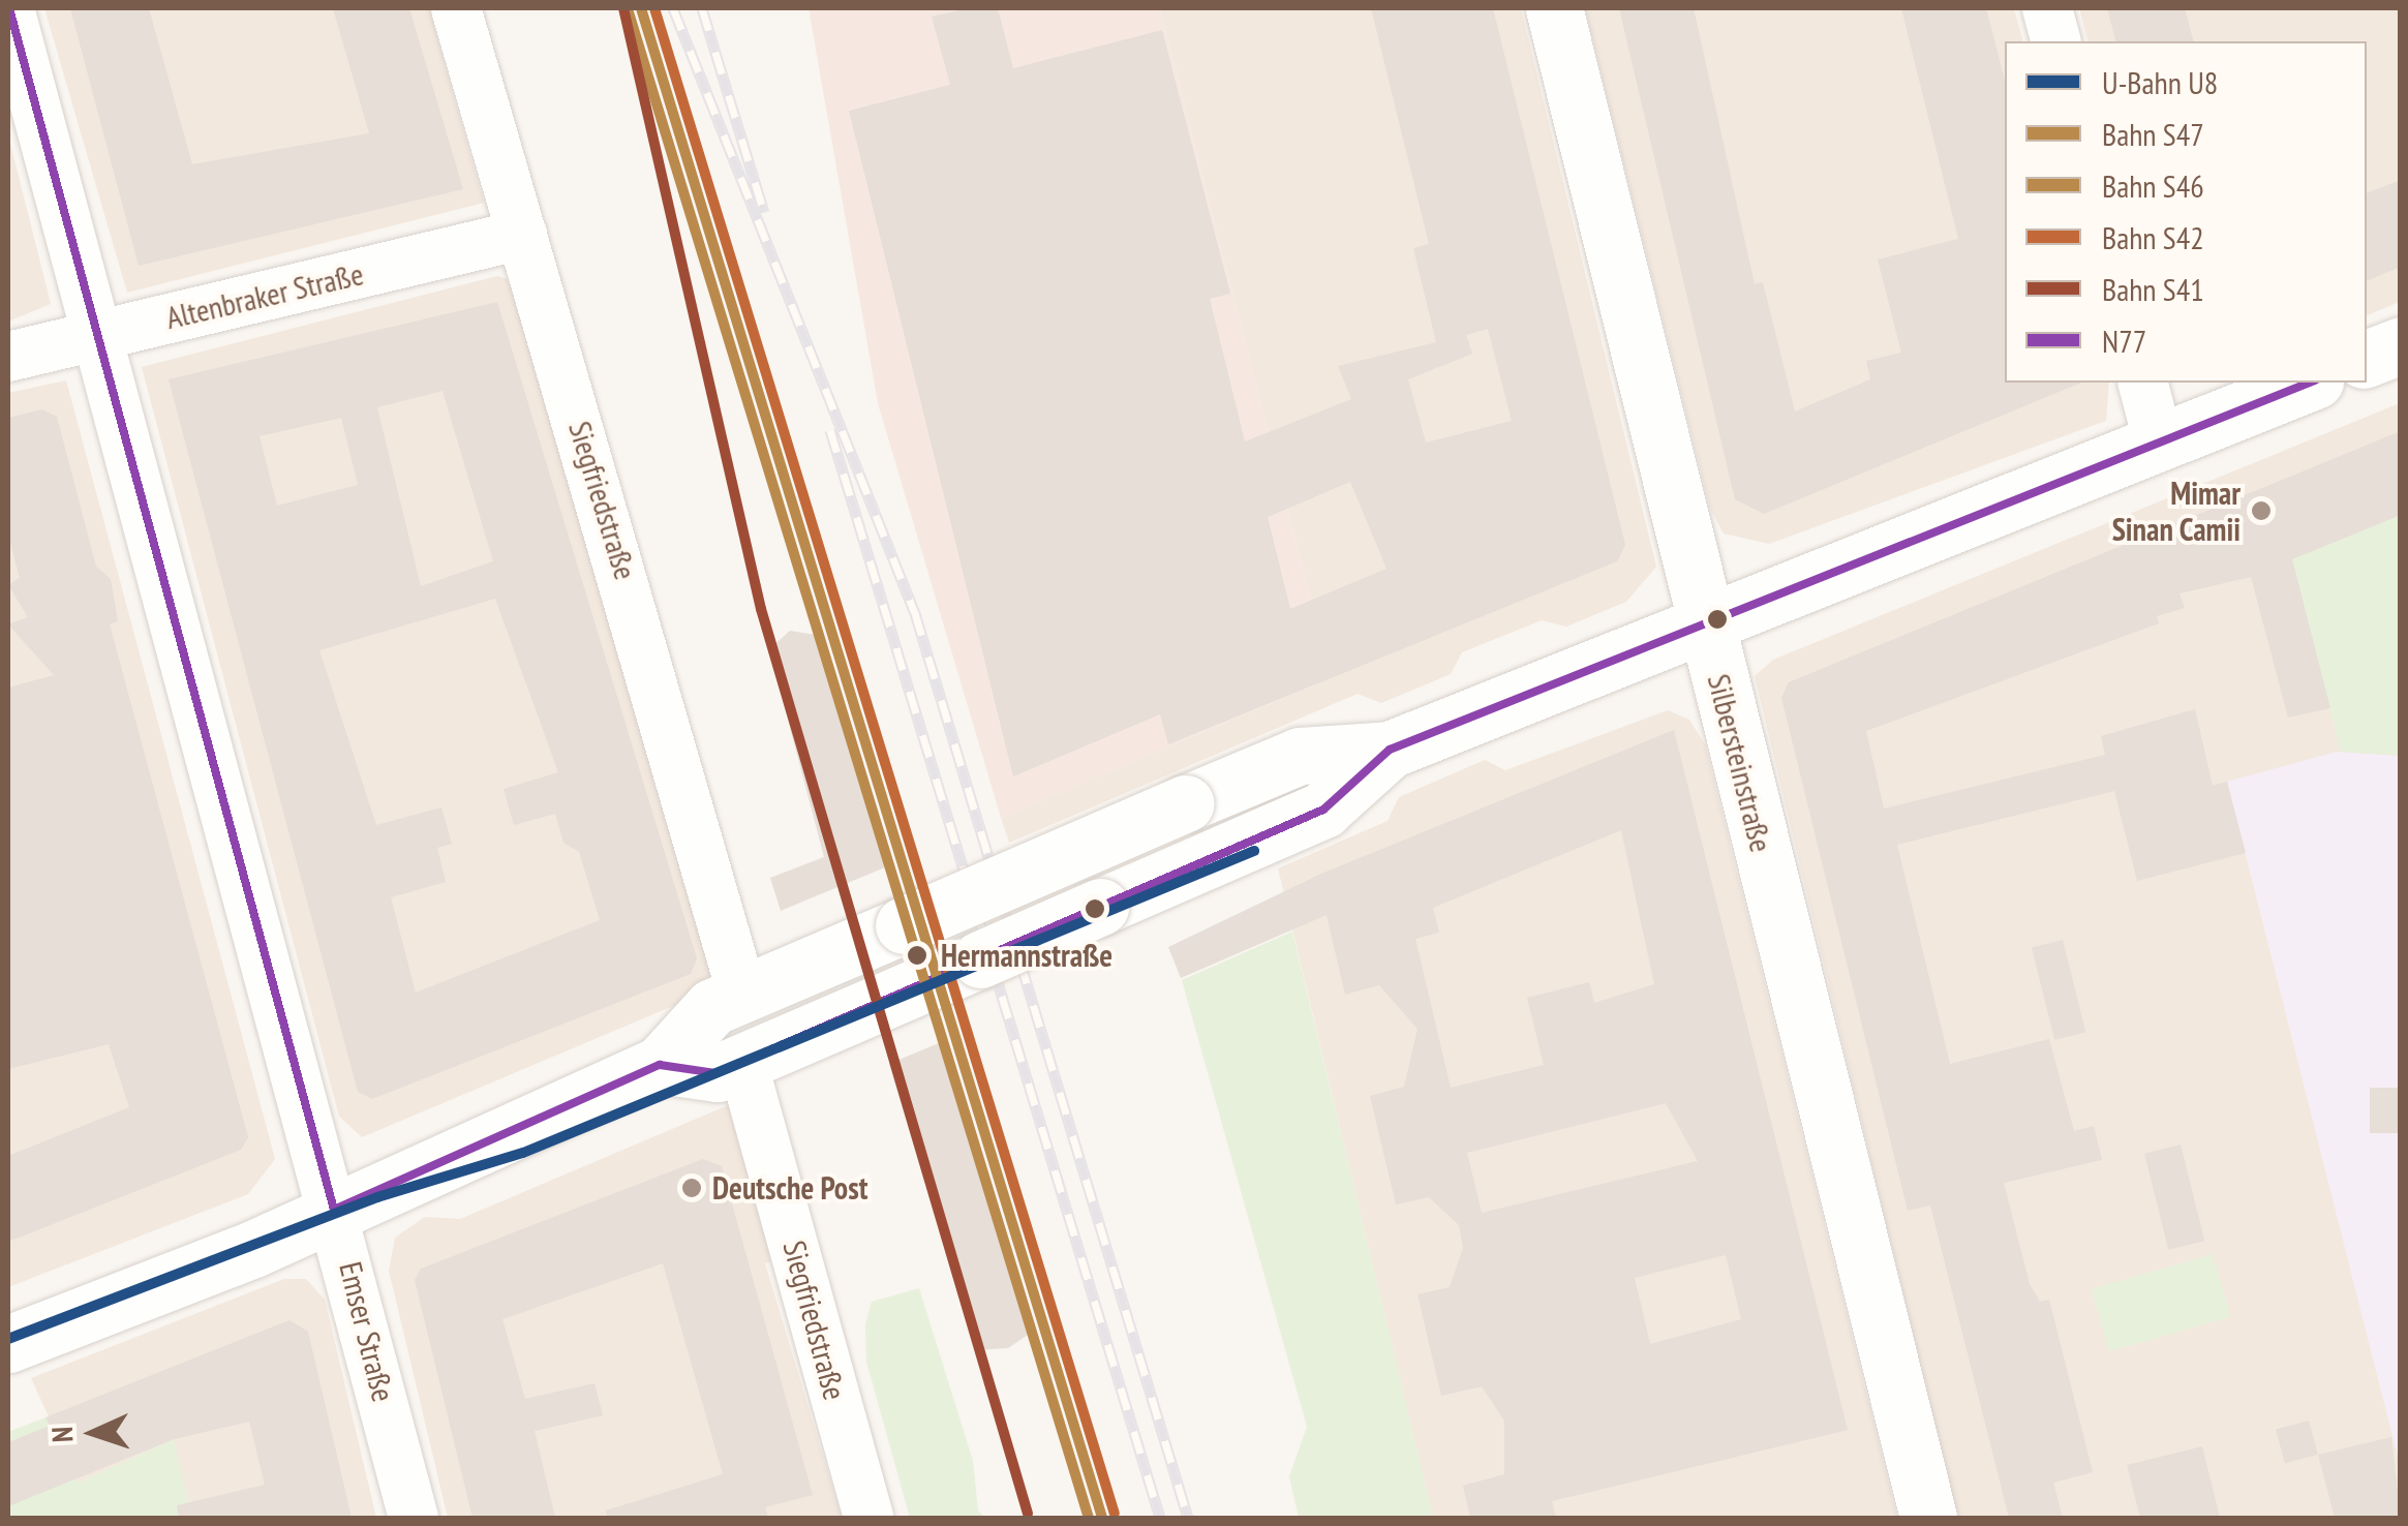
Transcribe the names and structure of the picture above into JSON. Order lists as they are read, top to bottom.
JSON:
{
  "streets": {
    "main road": ["Silbersteinstraße"],
    "street": ["Altenbraker Straße", "Siegfriedstraße", "Emser Straße"]
  },
  "crossings": [
    ["Altenbraker Straße", "Siegfriedstraße"],
    ["Altenbraker Straße", "Emser Straße"]
  ],
  "places": ["Mimar Sinan Camii", "Hermannstraße", "Deutsche Post"],
  "lines": [
    "rail line S47",
    "rail line S42",
    "rail line S41",
    "transit line N77",
    "rail line S46",
    "metro line U8"
  ],
  "legend": [
    "U-Bahn U8",
    "Bahn S47",
    "Bahn S46",
    "Bahn S42",
    "Bahn S41",
    "N77"
  ],
  "north": "left"
}
